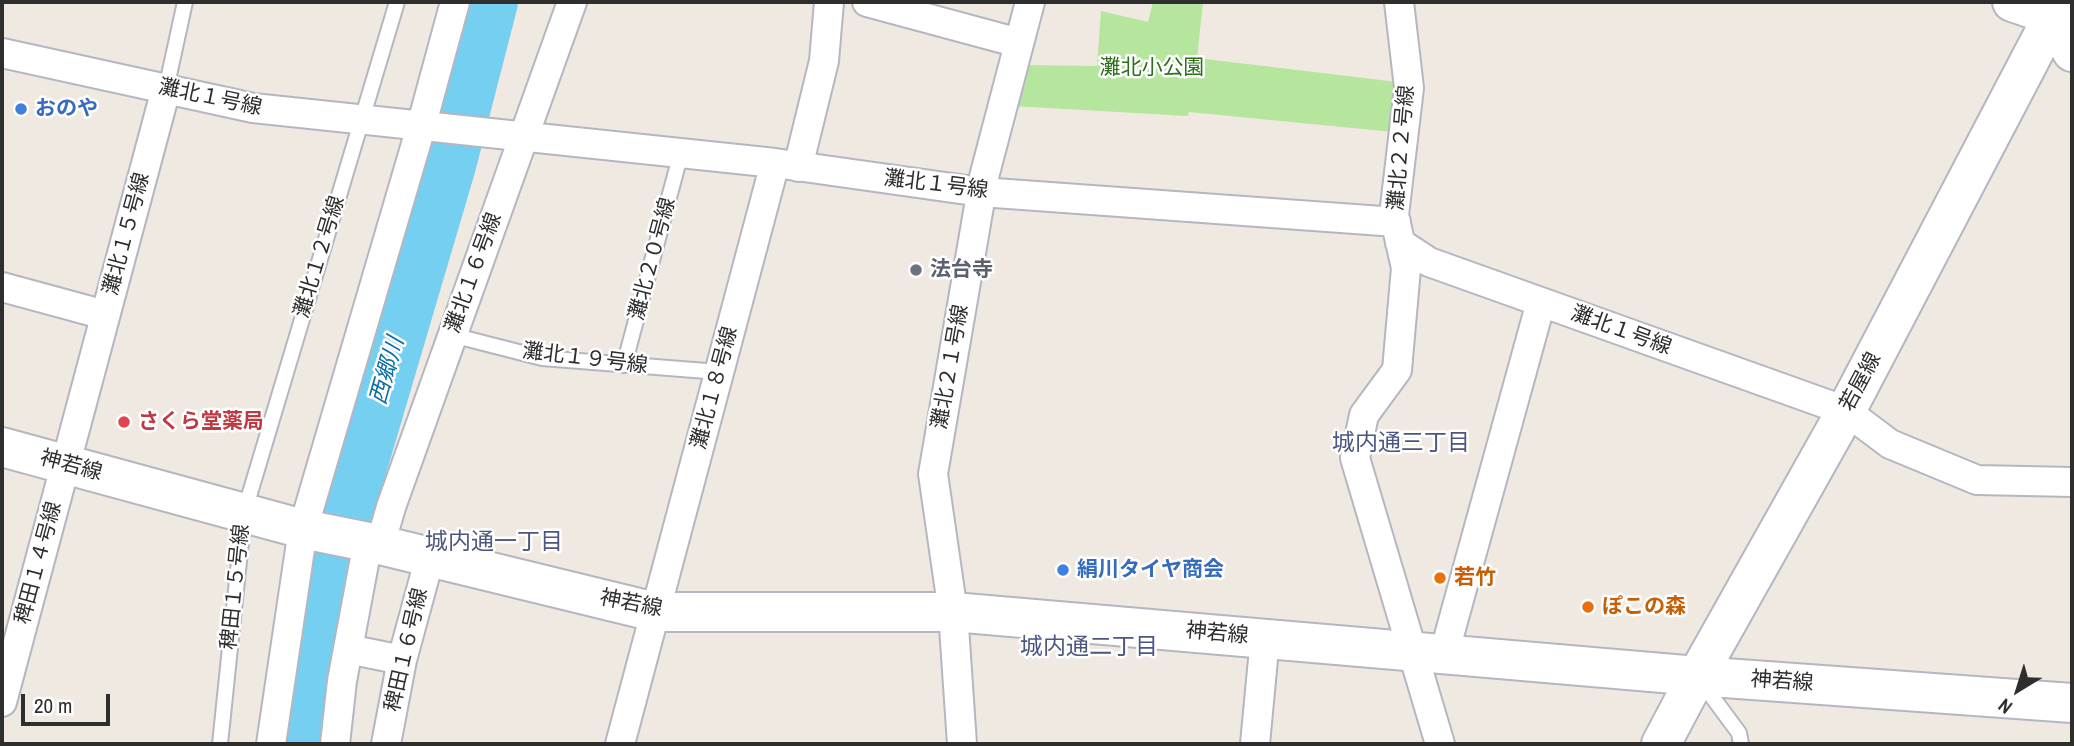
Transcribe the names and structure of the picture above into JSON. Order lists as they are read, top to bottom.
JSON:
{
  "streets": {
    "street": [
      "灘北１号線",
      "灘北２２号線",
      "灘北１５号線",
      "灘北１６号線",
      "灘北２１号線",
      "若屋線",
      "灘北１８号線",
      "神若線",
      "稗田１４号線",
      "稗田１６号線"
    ],
    "lane": [
      "灘北１２号線",
      "灘北２０号線",
      "灘北１９号線",
      "稗田１５号線"
    ]
  },
  "crossings": [
    ["灘北１号線", "灘北２２号線"],
    ["灘北１号線", "灘北１５号線"],
    ["灘北１号線", "灘北１２号線"],
    ["灘北１号線", "灘北２０号線"],
    ["灘北１号線", "灘北１６号線"],
    ["灘北１号線", "灘北２１号線"],
    ["灘北１号線", "若屋線"],
    ["灘北１号線", "灘北１８号線"],
    ["灘北２２号線", "神若線"],
    ["灘北１５号線", "神若線"],
    ["灘北１５号線", "稗田１４号線"],
    ["灘北１２号線", "神若線"],
    ["灘北１２号線", "稗田１５号線"],
    ["灘北２０号線", "灘北１９号線"],
    ["灘北１６号線", "灘北１９号線"],
    ["灘北１６号線", "神若線"],
    ["灘北１９号線", "灘北１８号線"],
    ["灘北２１号線", "神若線"],
    ["若屋線", "神若線"],
    ["灘北１８号線", "神若線"],
    ["神若線", "稗田１４号線"],
    ["神若線", "稗田１５号線"],
    ["神若線", "稗田１６号線"]
  ],
  "districts": ["城内通三丁目", "城内通一丁目", "城内通二丁目"],
  "water": ["西郷川"],
  "parks": ["灘北小公園"],
  "places": [
    "おのや",
    "法台寺",
    "さくら堂薬局",
    "絹川タイヤ商会",
    "若竹",
    "ぽこの森"
  ],
  "scale_bar": "20 m",
  "north": "bottom left"
}
